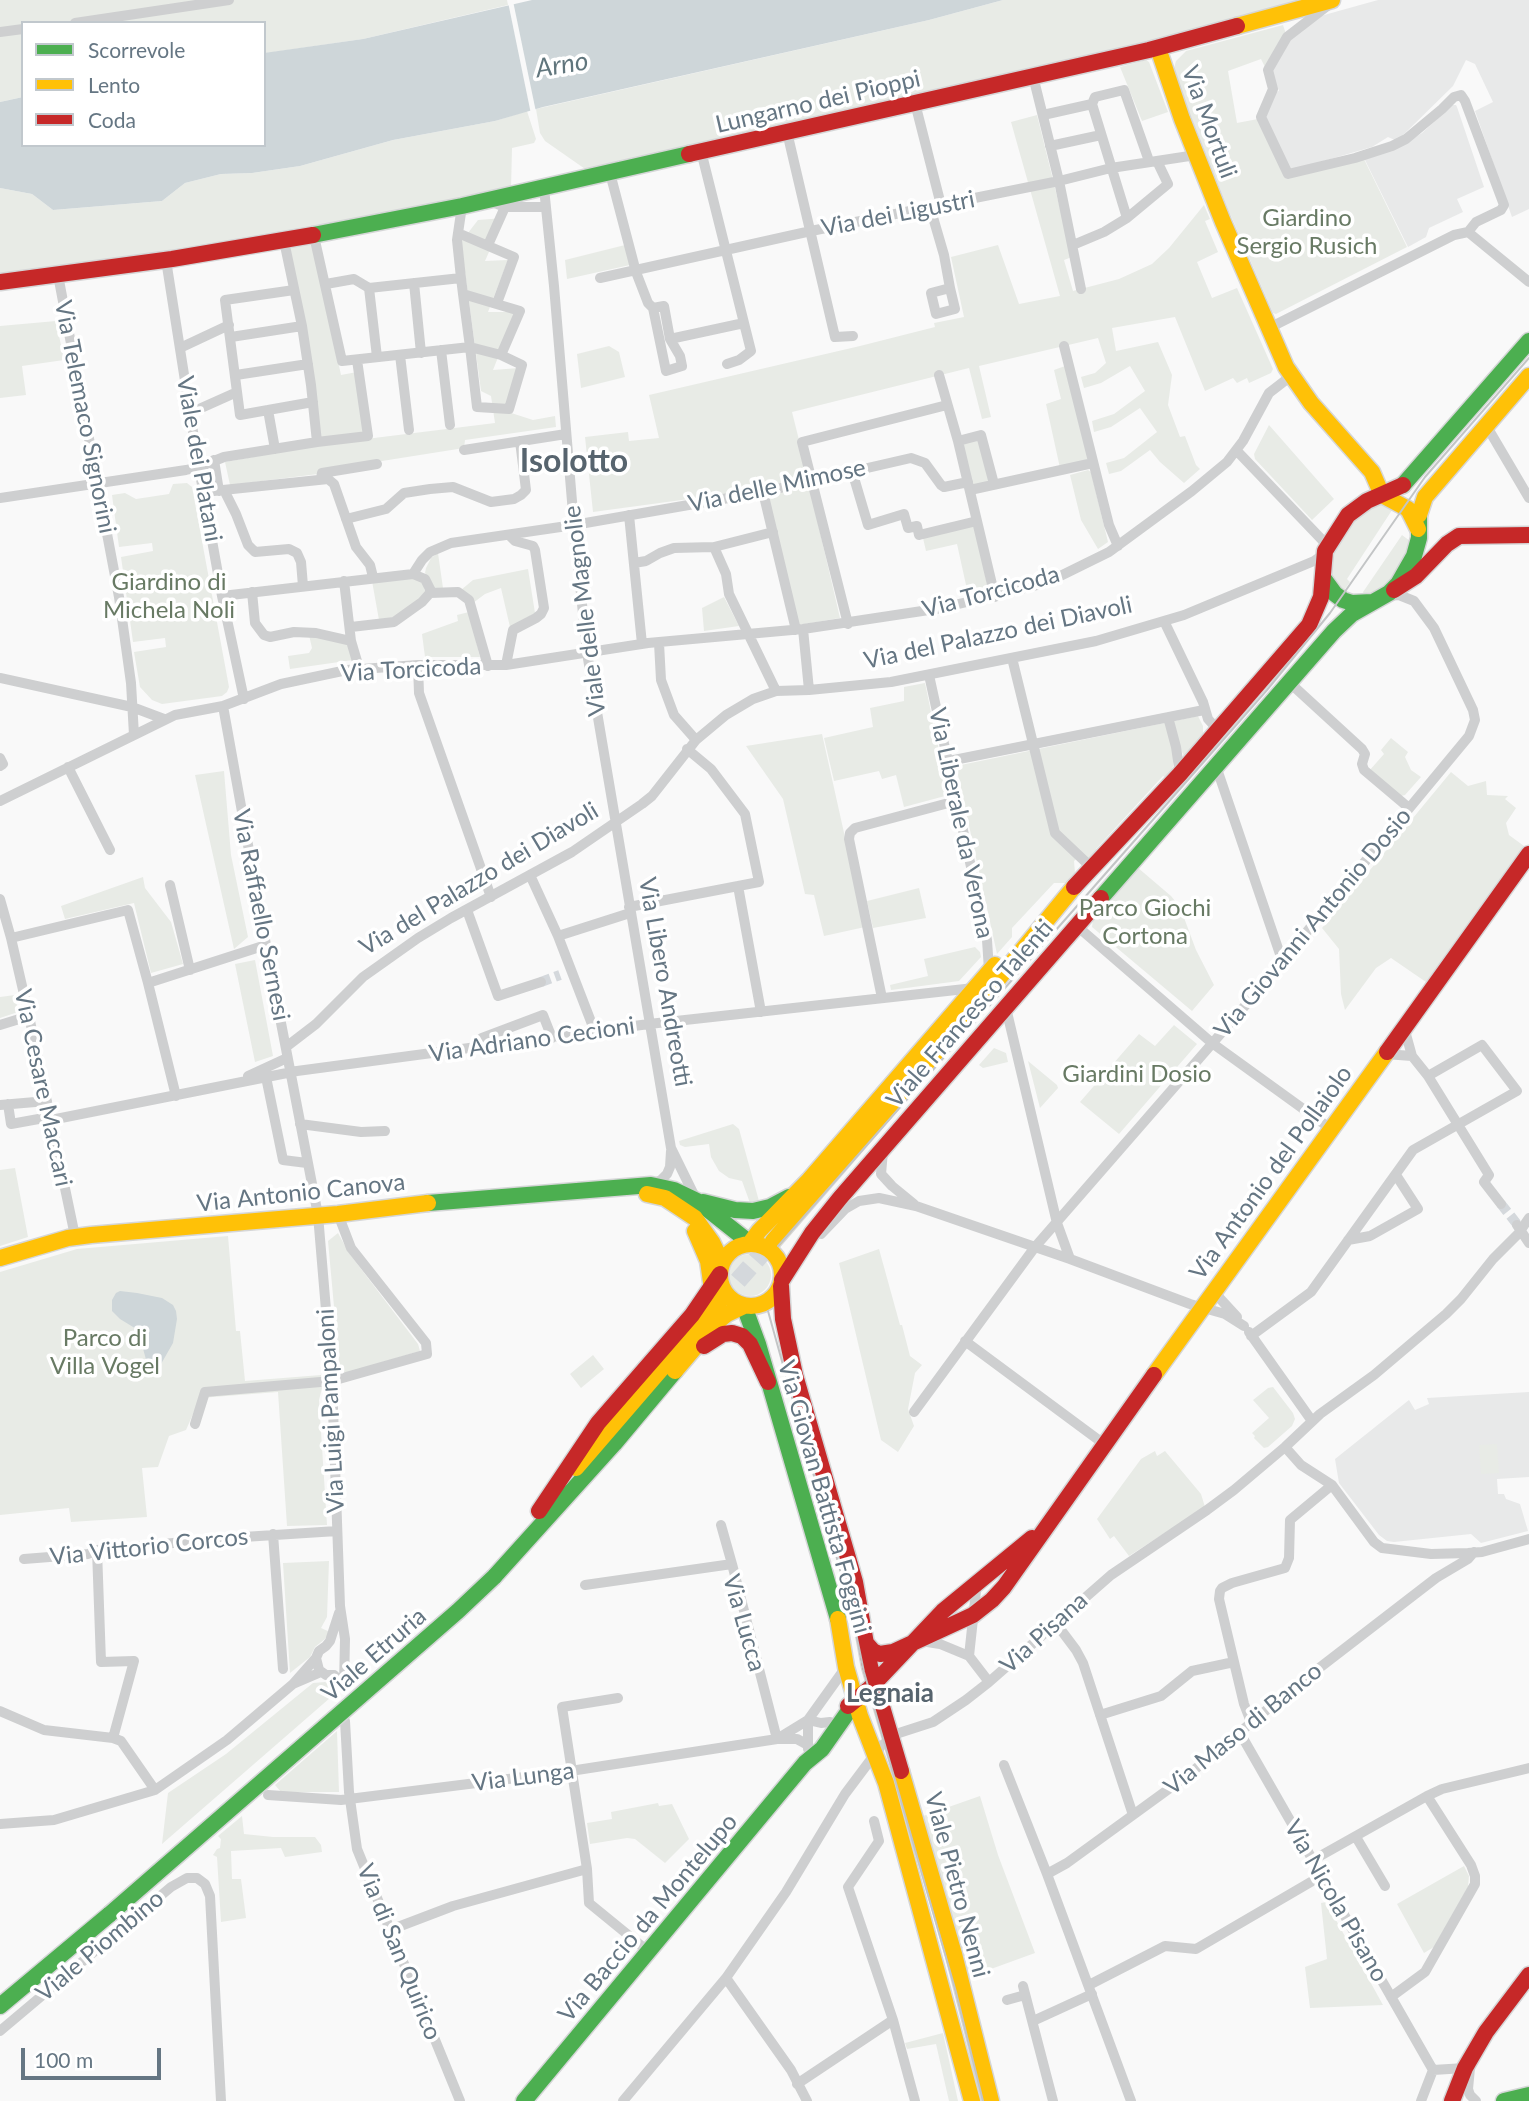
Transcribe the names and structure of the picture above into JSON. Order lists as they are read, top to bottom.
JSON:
{
  "streets": {
    "main road": [
      "Lungarno dei Pioppi",
      "Via Mortuli",
      "Viale Francesco Talenti",
      "Via Antonio del Pollaiolo",
      "Via Antonio Canova",
      "Via Giovan Battista Foggini",
      "Viale Etruria",
      "Viale Pietro Nenni",
      "Via Baccio da Montelupo"
    ],
    "street": [
      "Via dei Ligustri",
      "Via Telemaco Signorini",
      "Viale dei Platani",
      "Via delle Mimose",
      "Via Torcicoda",
      "Viale delle Magnolie",
      "Via del Palazzo dei Diavoli",
      "Via Liberale da Verona",
      "Via Raffaello Sernesi",
      "Via Giovanni Antonio Dosio",
      "Via Libero Andreotti",
      "Via Adriano Cecioni",
      "Via Cesare Maccari",
      "Via Luigi Pampaloni",
      "Via Vittorio Corcos",
      "Via Lucca",
      "Via Pisana",
      "Via Maso di Banco",
      "Via Lunga",
      "Via Nicola Pisano",
      "Viale Piombino",
      "Via di San Quirico"
    ]
  },
  "crossings": [
    ["Lungarno dei Pioppi", "Via Mortuli"],
    ["Lungarno dei Pioppi", "Via Telemaco Signorini"],
    ["Lungarno dei Pioppi", "Viale dei Platani"],
    ["Lungarno dei Pioppi", "Viale delle Magnolie"],
    ["Via Mortuli", "Via dei Ligustri"],
    ["Via Mortuli", "Via Torcicoda"],
    ["Via Telemaco Signorini", "Via Torcicoda"],
    ["Viale dei Platani", "Via Torcicoda"],
    ["Via delle Mimose", "Viale delle Magnolie"],
    ["Via Torcicoda", "Viale delle Magnolie"],
    ["Via Torcicoda", "Via Raffaello Sernesi"],
    ["Viale delle Magnolie", "Via del Palazzo dei Diavoli"],
    ["Viale delle Magnolie", "Via Libero Andreotti"],
    ["Via del Palazzo dei Diavoli", "Via Liberale da Verona"],
    ["Via del Palazzo dei Diavoli", "Via Raffaello Sernesi"],
    ["Via del Palazzo dei Diavoli", "Via Giovanni Antonio Dosio"],
    ["Via del Palazzo dei Diavoli", "Via Libero Andreotti"],
    ["Via del Palazzo dei Diavoli", "Viale Francesco Talenti"],
    ["Via del Palazzo dei Diavoli", "Via Adriano Cecioni"],
    ["Via Liberale da Verona", "Viale Francesco Talenti"],
    ["Via Raffaello Sernesi", "Via Adriano Cecioni"],
    ["Via Raffaello Sernesi", "Via Antonio Canova"],
    ["Via Raffaello Sernesi", "Via Luigi Pampaloni"],
    ["Via Giovanni Antonio Dosio", "Viale Francesco Talenti"],
    ["Via Libero Andreotti", "Viale Francesco Talenti"],
    ["Via Libero Andreotti", "Via Adriano Cecioni"],
    ["Via Libero Andreotti", "Via Antonio Canova"],
    ["Viale Francesco Talenti", "Via Adriano Cecioni"],
    ["Viale Francesco Talenti", "Via Antonio Canova"],
    ["Viale Francesco Talenti", "Via Giovan Battista Foggini"],
    ["Viale Francesco Talenti", "Viale Etruria"],
    ["Via Cesare Maccari", "Via Antonio Canova"],
    ["Via Antonio del Pollaiolo", "Via Baccio da Montelupo"],
    ["Via Antonio Canova", "Via Luigi Pampaloni"],
    ["Via Luigi Pampaloni", "Via Vittorio Corcos"],
    ["Via Giovan Battista Foggini", "Viale Etruria"],
    ["Via Giovan Battista Foggini", "Viale Pietro Nenni"],
    ["Via Giovan Battista Foggini", "Via Baccio da Montelupo"],
    ["Via Lucca", "Via Lunga"],
    ["Via Pisana", "Viale Pietro Nenni"],
    ["Via Maso di Banco", "Via Nicola Pisano"],
    ["Via Lunga", "Via Baccio da Montelupo"],
    ["Via Lunga", "Via di San Quirico"],
    ["Viale Pietro Nenni", "Via Baccio da Montelupo"]
  ],
  "districts": ["Isolotto", "Legnaia"],
  "water": ["Arno"],
  "parks": [
    "Giardino Sergio Rusich",
    "Giardino di Michela Noli",
    "Parco Giochi Cortona",
    "Giardini Dosio",
    "Parco di Villa Vogel"
  ],
  "legend": ["Scorrevole", "Lento", "Coda"],
  "scale_bar": "100 m"
}
